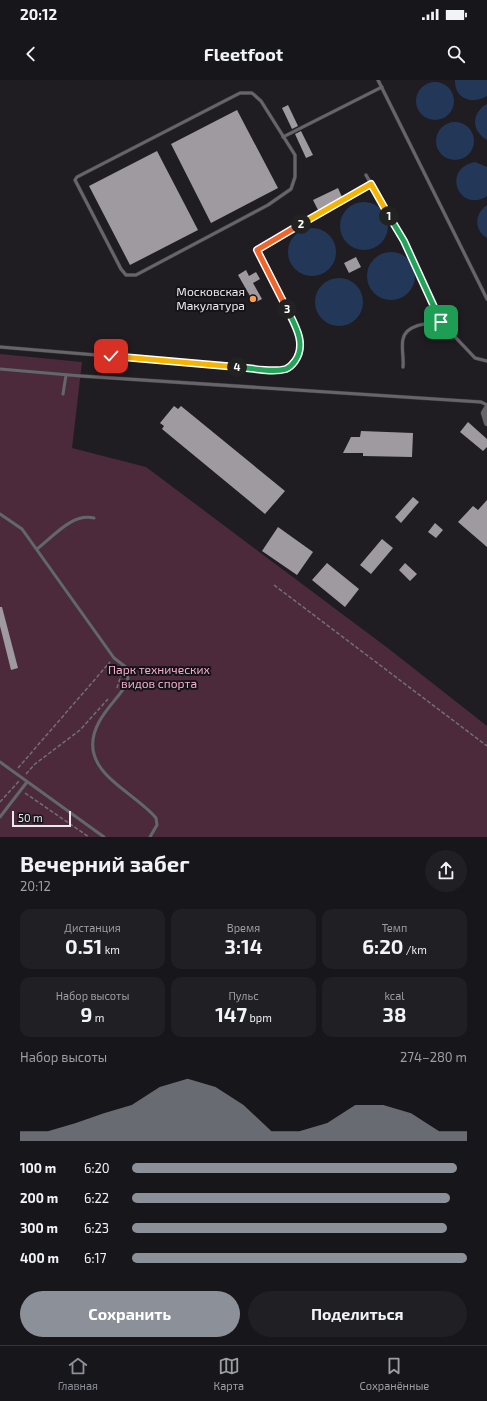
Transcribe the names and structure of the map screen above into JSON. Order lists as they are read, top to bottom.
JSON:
{
  "parks": ["Парк технических видов спорта"],
  "places": ["Московская Макулатура"],
  "scale_bar": "50 m",
  "page": {
    "status": "20:12",
    "header": "Fleetfoot",
    "pins": [
      "1",
      "2",
      "3",
      "4"
    ],
    "scale": "50 m",
    "heading": ["Вечерний забег", "20:12"],
    "stats": [
      ["Дистанция", "0.51 km"],
      ["Время", "3:14"],
      ["Темп", "6:20 /km"],
      ["Набор высоты", "9 m"],
      ["Пульс", "147 bpm"],
      ["kcal", "38"]
    ],
    "chart": ["Набор высоты", "274–280 m"],
    "list": [
      {
        "name": "100 m",
        "note": "6:20"
      },
      {
        "name": "200 m",
        "note": "6:22"
      },
      {
        "name": "300 m",
        "note": "6:23"
      },
      {
        "name": "400 m",
        "note": "6:17"
      }
    ],
    "buttons": ["Сохранить", "Поделиться"],
    "tabs": ["Главная", "Карта", "Сохранённые"]
  }
}
